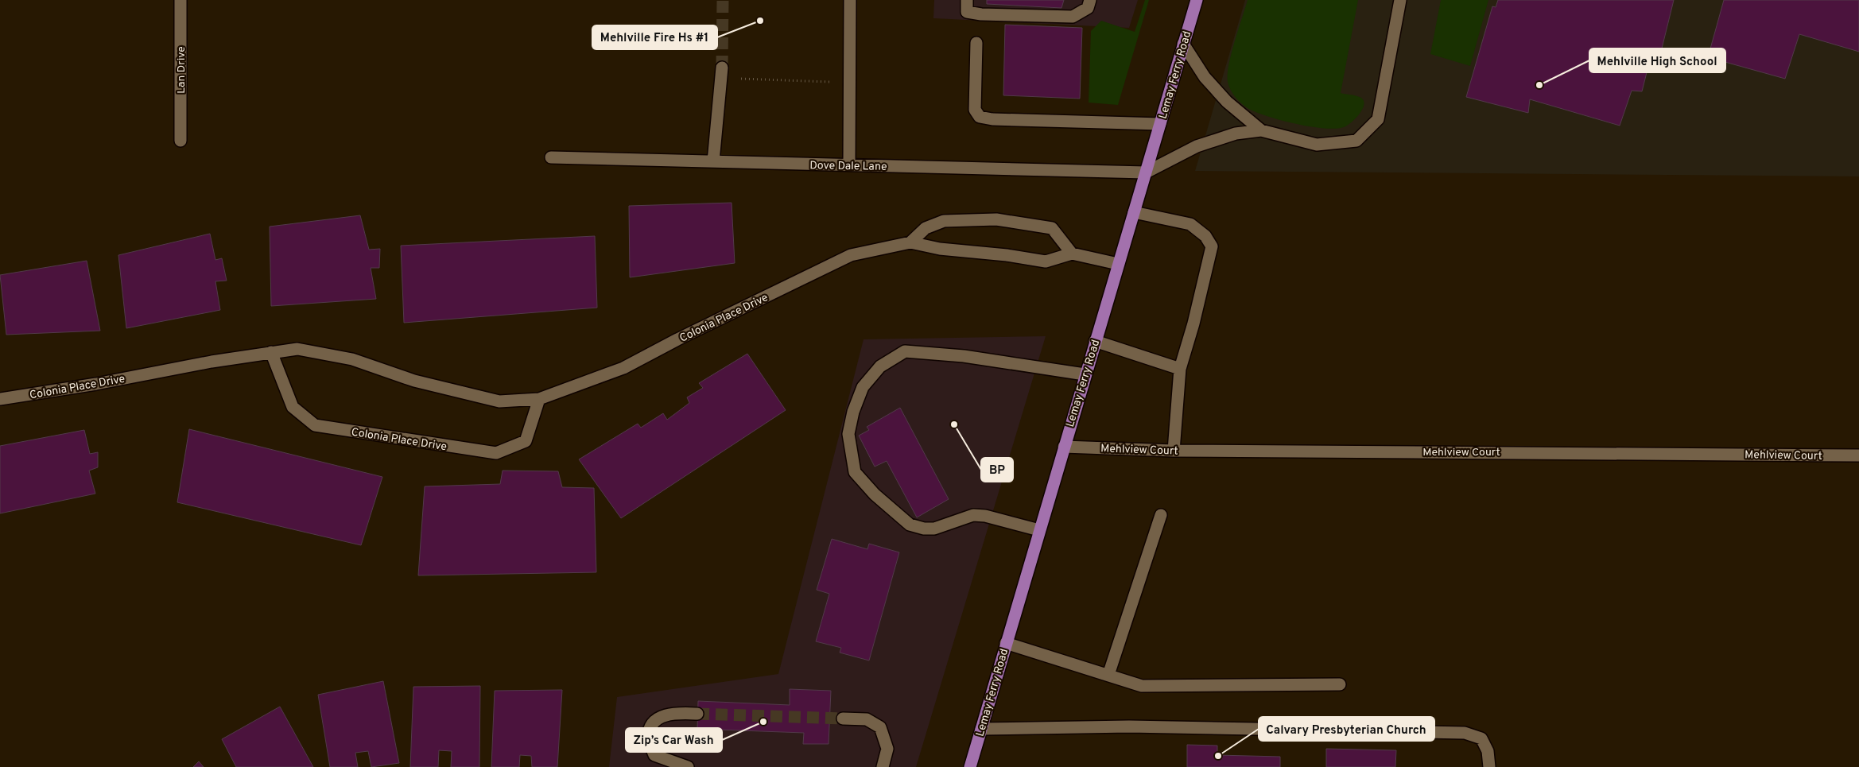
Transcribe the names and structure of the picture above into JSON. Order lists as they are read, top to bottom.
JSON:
{
  "streets": {
    "main road": ["Lemay Ferry Road"],
    "street": [
      "Lan Drive",
      "Dove Dale Lane",
      "Colonia Place Drive",
      "Mehlview Court"
    ]
  },
  "crossings": [
    ["Lemay Ferry Road", "Dove Dale Lane"],
    ["Lemay Ferry Road", "Colonia Place Drive"],
    ["Lemay Ferry Road", "Mehlview Court"]
  ],
  "places": [
    "Mehlville Fire Hs #1",
    "Mehlville High School",
    "BP",
    "Zip’s Car Wash",
    "Calvary Presbyterian Church"
  ]
}
